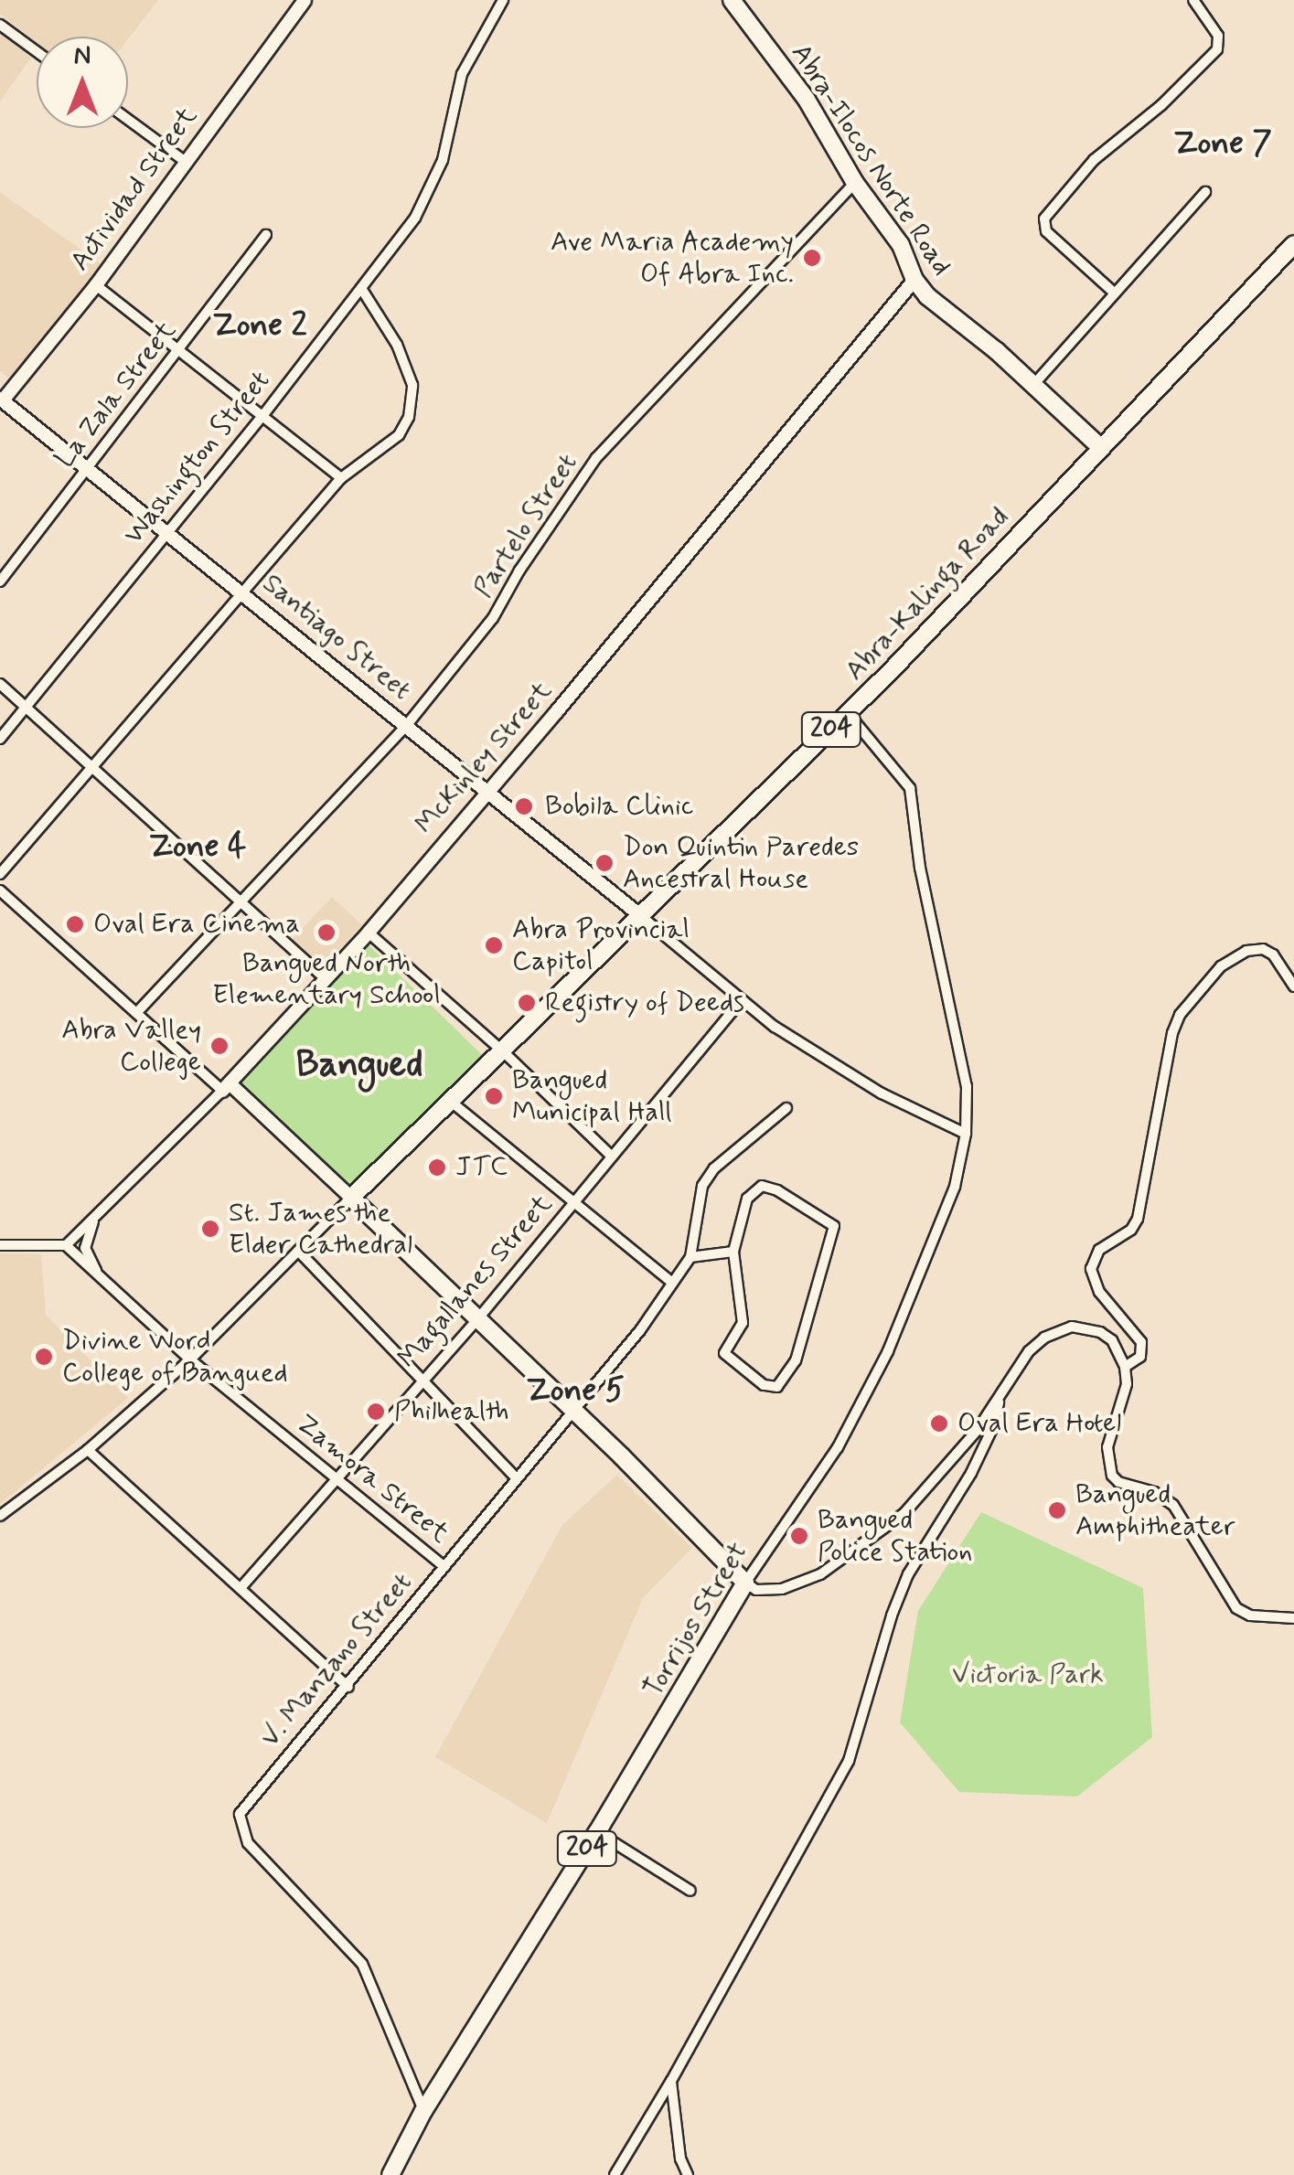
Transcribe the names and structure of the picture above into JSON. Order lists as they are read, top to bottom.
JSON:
{
  "streets": {
    "main road": [
      "Abra-Ilocos Norte Road",
      "Abra-Kalinga Road",
      "204",
      "Torrijos Street"
    ],
    "street": [
      "Actividad Street",
      "La Zala Street",
      "Washington Street",
      "Partelo Street",
      "Santiago Street",
      "McKinley Street",
      "Magallanes Street",
      "Zamora Street",
      "V. Manzano Street"
    ]
  },
  "crossings": [
    ["Abra-Ilocos Norte Road", "Partelo Street"],
    ["Abra-Ilocos Norte Road", "Abra-Kalinga Road"],
    ["Abra-Ilocos Norte Road", "McKinley Street"],
    ["Actividad Street", "Santiago Street"],
    ["La Zala Street", "Santiago Street"],
    ["Washington Street", "Santiago Street"],
    ["Partelo Street", "Santiago Street"],
    ["Abra-Kalinga Road", "Santiago Street"],
    ["Abra-Kalinga Road", "Torrijos Street"],
    ["Santiago Street", "McKinley Street"],
    ["204", "Torrijos Street"],
    ["204", "V. Manzano Street"],
    ["McKinley Street", "Zamora Street"],
    ["Magallanes Street", "Zamora Street"],
    ["Zamora Street", "V. Manzano Street"],
    ["Torrijos Street", "V. Manzano Street"]
  ],
  "districts": [
    "Zone 7",
    "Zone 2",
    "Zone 4",
    "Bangued",
    "Zone 5"
  ],
  "parks": ["Victoria Park"],
  "places": [
    "Ave Maria Academy Of Abra Inc.",
    "Bobila Clinic",
    "Don Quintin Paredes Ancestral House",
    "Oval Era Cinema",
    "Bangued North Elementary School",
    "Abra Provincial Capitol",
    "Registry of Deeds",
    "Abra Valley College",
    "Bangued Municipal Hall",
    "JTC",
    "St. James the Elder Cathedral",
    "Divine Word College of Bangued",
    "Philhealth",
    "Oval Era Hotel",
    "Bangued Amphitheater",
    "Bangued Police Station"
  ],
  "north": "top"
}
